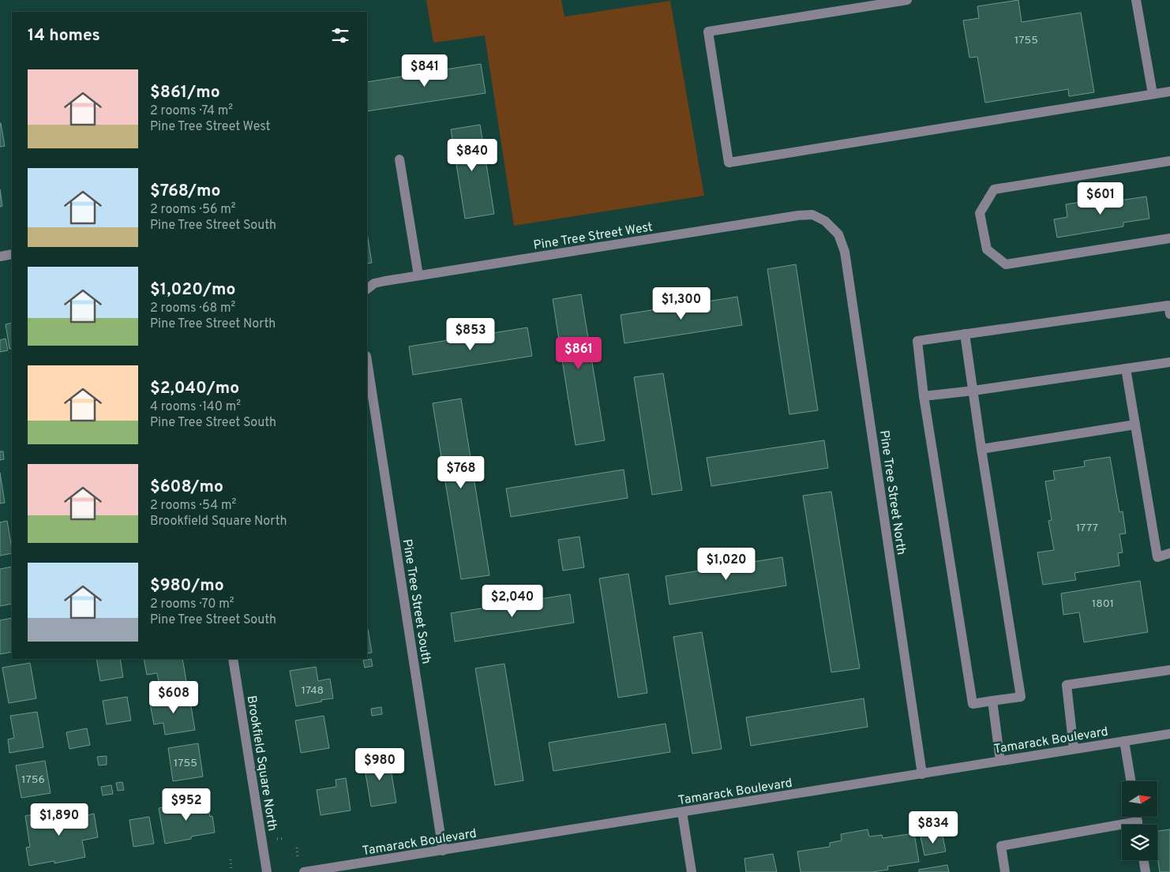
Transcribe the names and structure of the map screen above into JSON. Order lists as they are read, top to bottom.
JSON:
{
  "streets": {
    "street": [
      "Pine Tree Street West",
      "Pine Tree Street North",
      "Pine Tree Street South",
      "Tamarack Boulevard",
      "Brookfield Square North"
    ]
  },
  "crossings": [
    ["Pine Tree Street West", "Pine Tree Street North"],
    ["Pine Tree Street North", "Tamarack Boulevard"],
    ["Pine Tree Street South", "Tamarack Boulevard"]
  ],
  "house_numbers": [
    "1755",
    "1777",
    "1801",
    "1748",
    "1755",
    "1756"
  ],
  "north": "right",
  "page": {
    "heading": "14 homes",
    "price": [
      "$841",
      "$840",
      "$601",
      "$1,300",
      "$853",
      "$861",
      "$768",
      "$1,020",
      "$2,040",
      "$608",
      "$980",
      "$952",
      "$1,890",
      "$834"
    ],
    "list": [
      {
        "name": "$861/mo",
        "note": "2 rooms · 74 m² · Pine Tree Street West"
      },
      {
        "name": "$768/mo",
        "note": "2 rooms · 56 m² · Pine Tree Street South"
      },
      {
        "name": "$1,020/mo",
        "note": "2 rooms · 68 m² · Pine Tree Street North"
      },
      {
        "name": "$2,040/mo",
        "note": "4 rooms · 140 m² · Pine Tree Street South"
      },
      {
        "name": "$608/mo",
        "note": "2 rooms · 54 m² · Brookfield Square North"
      },
      {
        "name": "$980/mo",
        "note": "2 rooms · 70 m² · Pine Tree Street South"
      }
    ]
  }
}
